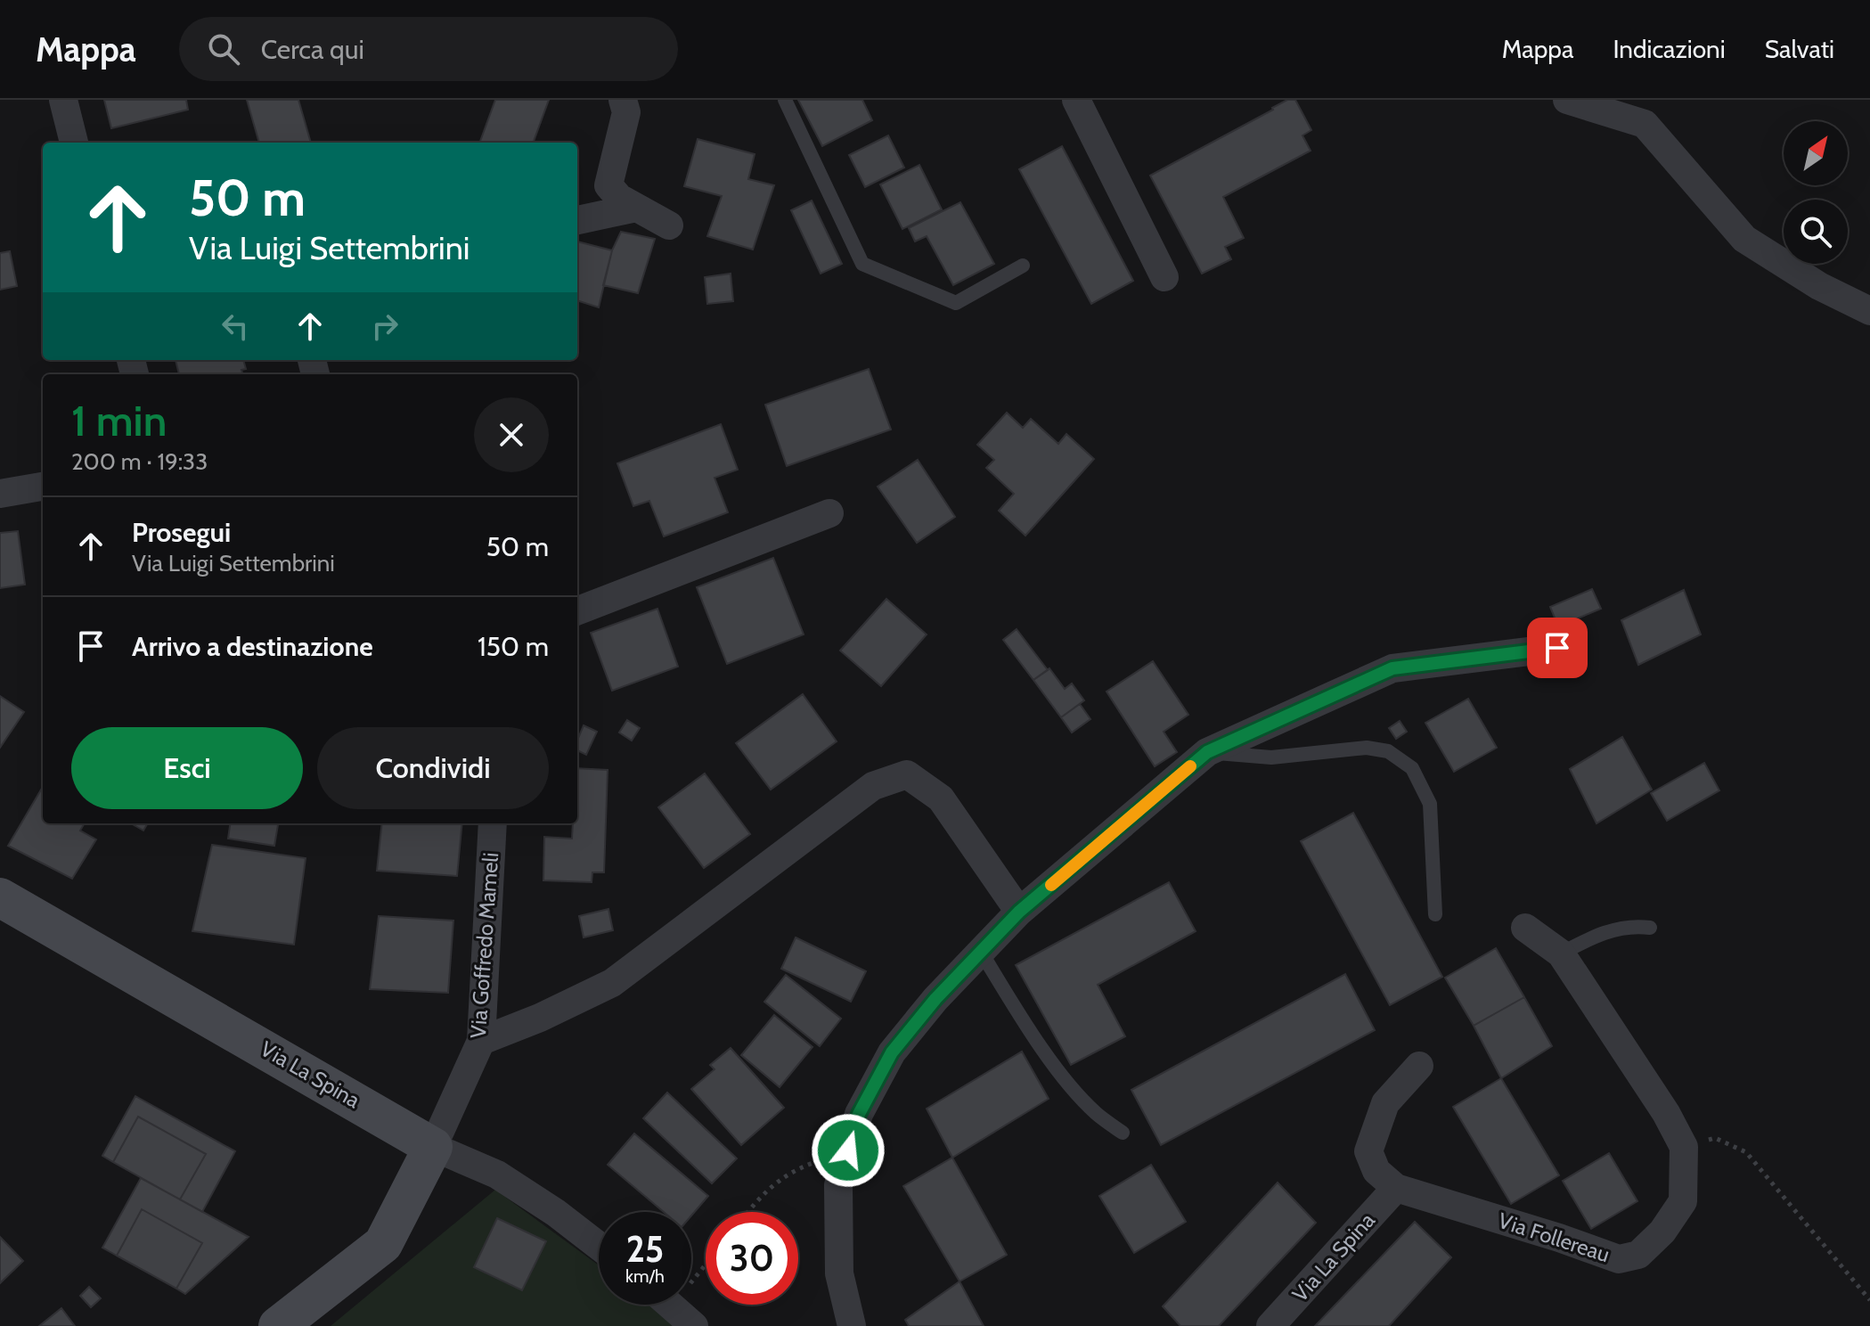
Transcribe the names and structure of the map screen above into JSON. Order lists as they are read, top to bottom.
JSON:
{
  "streets": {
    "street": ["Via Goffredo Mameli", "Via La Spina", "Via Follereau"]
  },
  "crossings": [
    ["Via Goffredo Mameli", "Via La Spina"],
    ["Via La Spina", "Via Follereau"]
  ],
  "north": "top right",
  "page": {
    "header": "Mappa",
    "search": "Cerca qui",
    "nav": ["Mappa", "Indicazioni", "Salvati"],
    "turn": ["50 m", "Via Luigi Settembrini"],
    "heading": ["1 min", "200 m · 19:33"],
    "list": [
      {
        "name": "Prosegui",
        "note": "Via Luigi Settembrini",
        "value": "50 m"
      },
      {
        "name": "Arrivo a destinazione",
        "value": "150 m"
      }
    ],
    "buttons": ["Esci", "Condividi"],
    "speed": "25 km/h",
    "limit": "30"
  }
}
